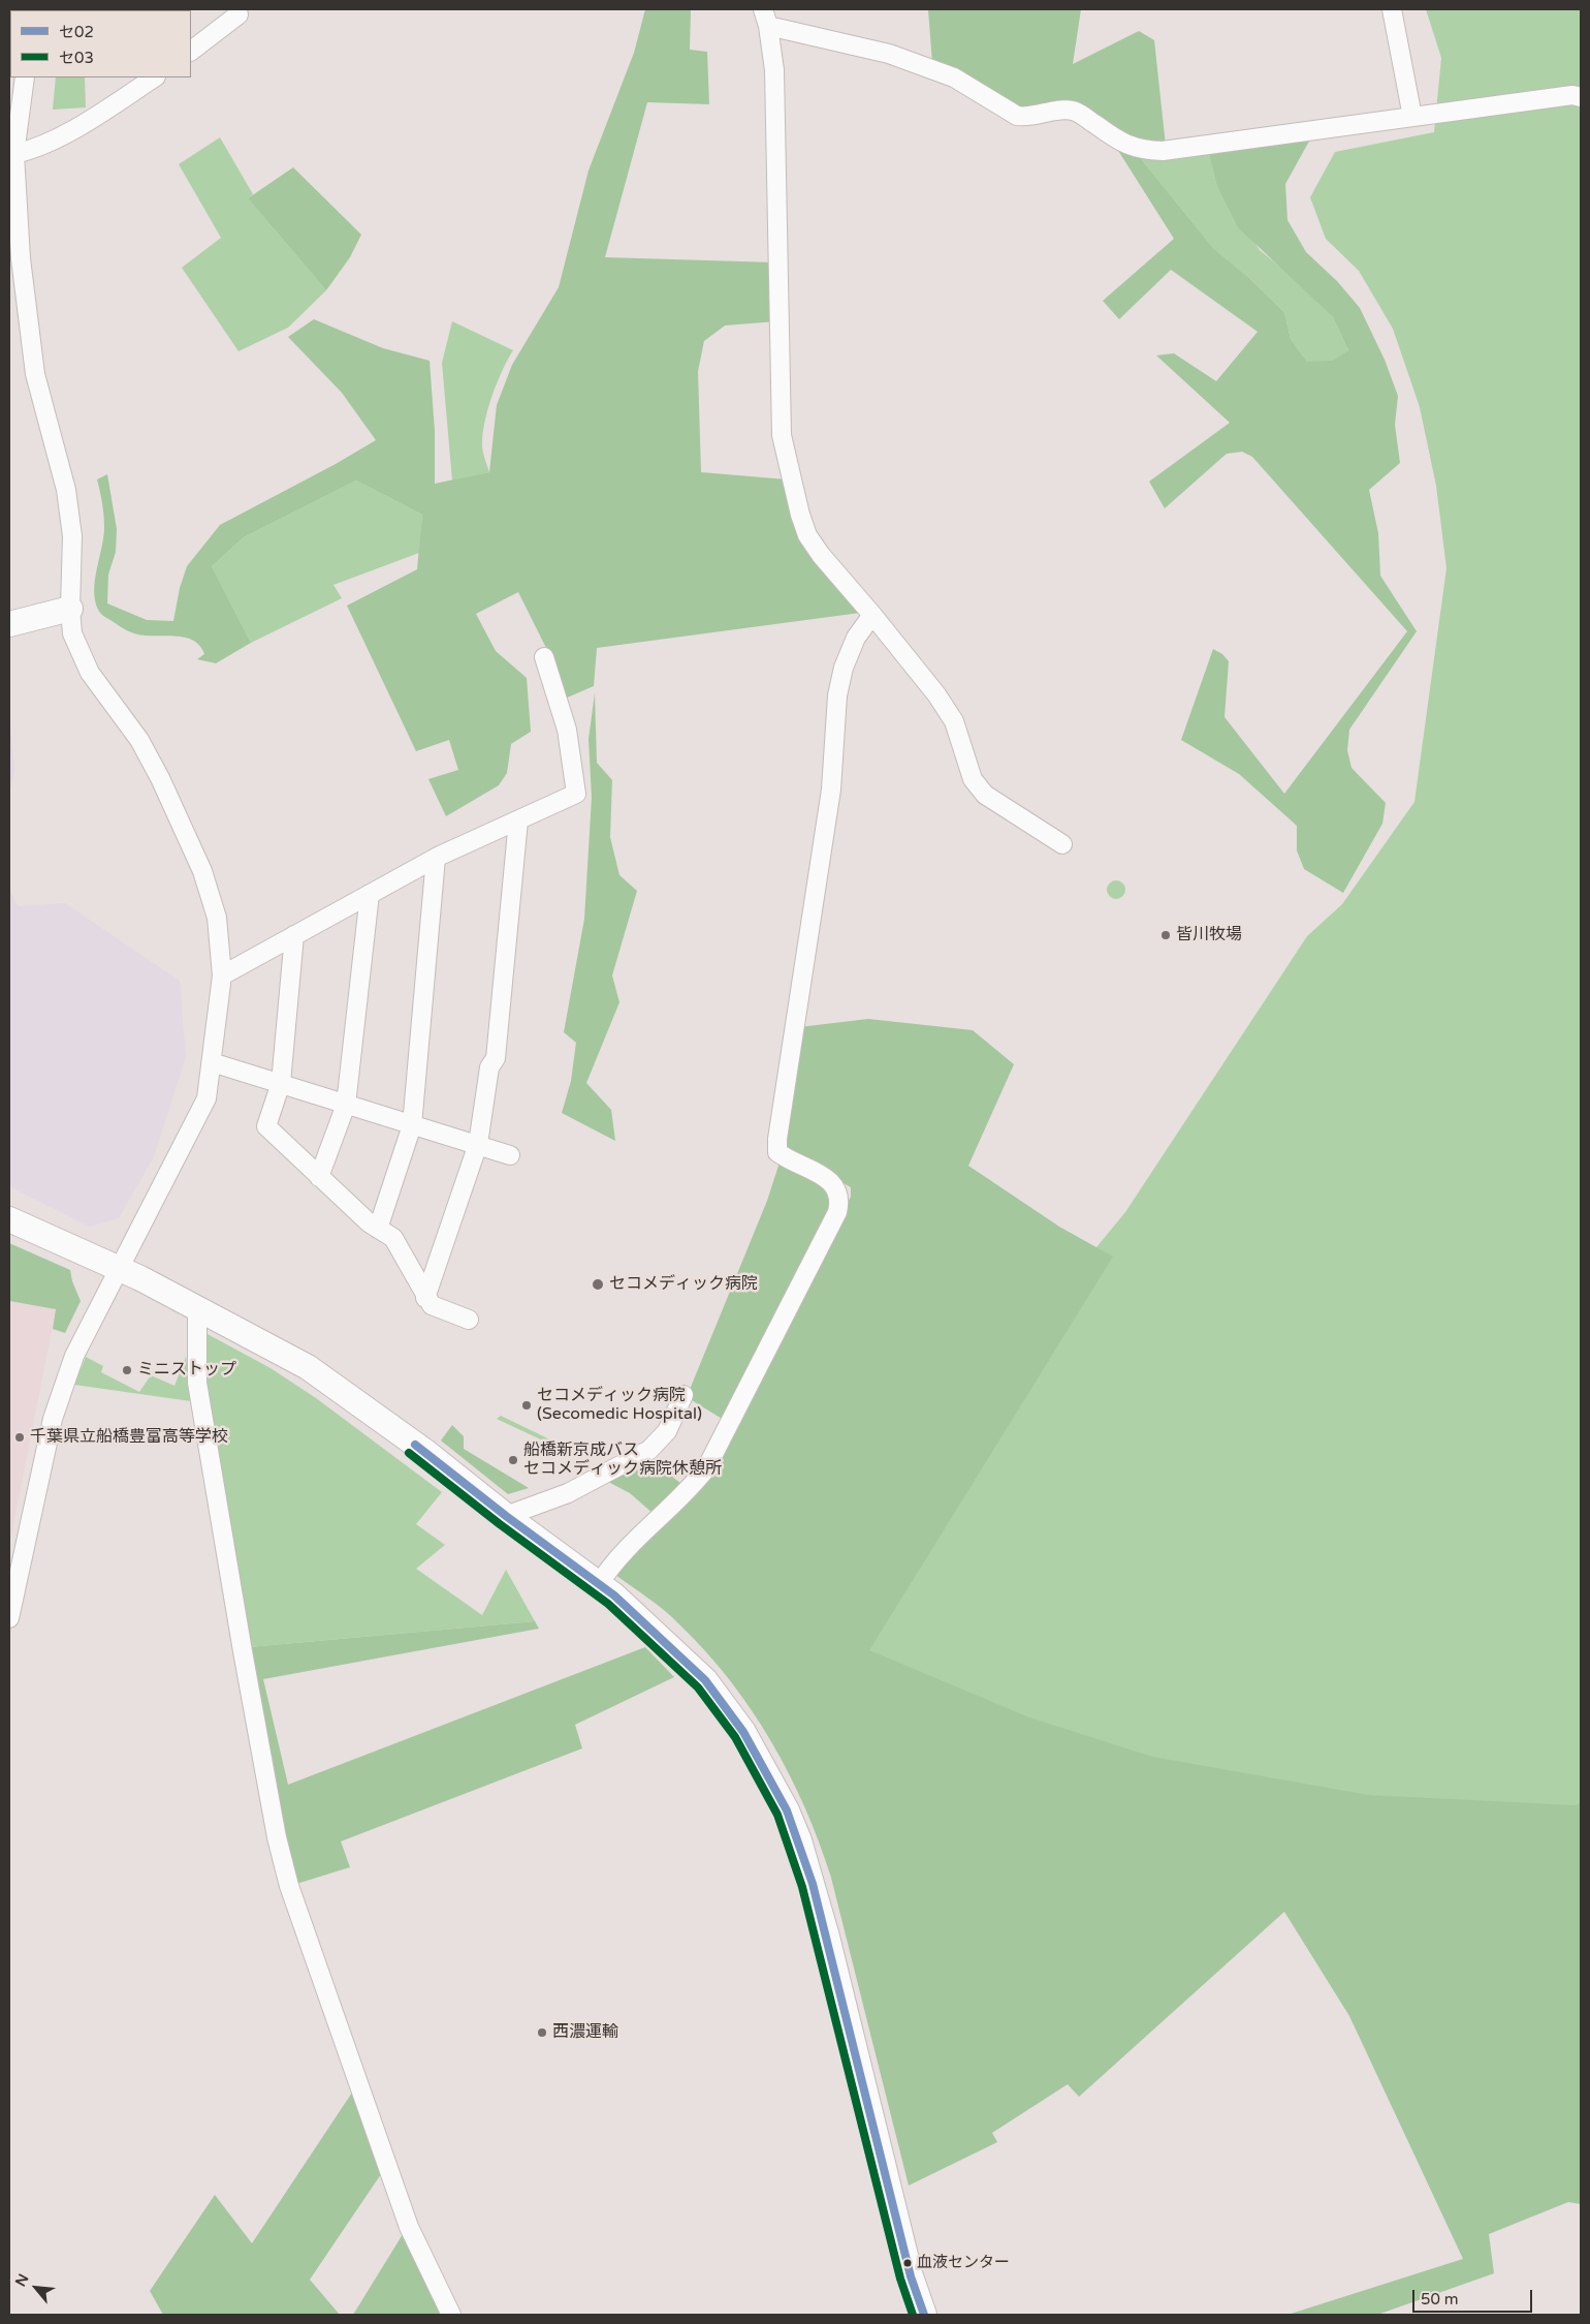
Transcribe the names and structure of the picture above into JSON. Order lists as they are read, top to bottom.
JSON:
{
  "places": [
    "皆川牧場",
    "セコメディック病院",
    "ミニストップ",
    "セコメディック病院 (Secomedic Hospital)",
    "千葉県立船橋豊富高等学校",
    "船橋新京成バス セコメディック病院休憩所",
    "西濃運輸",
    "血液センター"
  ],
  "lines": ["transit line セ02", "transit line セ03"],
  "legend": ["セ02", "セ03"],
  "scale_bar": "50 m",
  "north": "top left"
}
